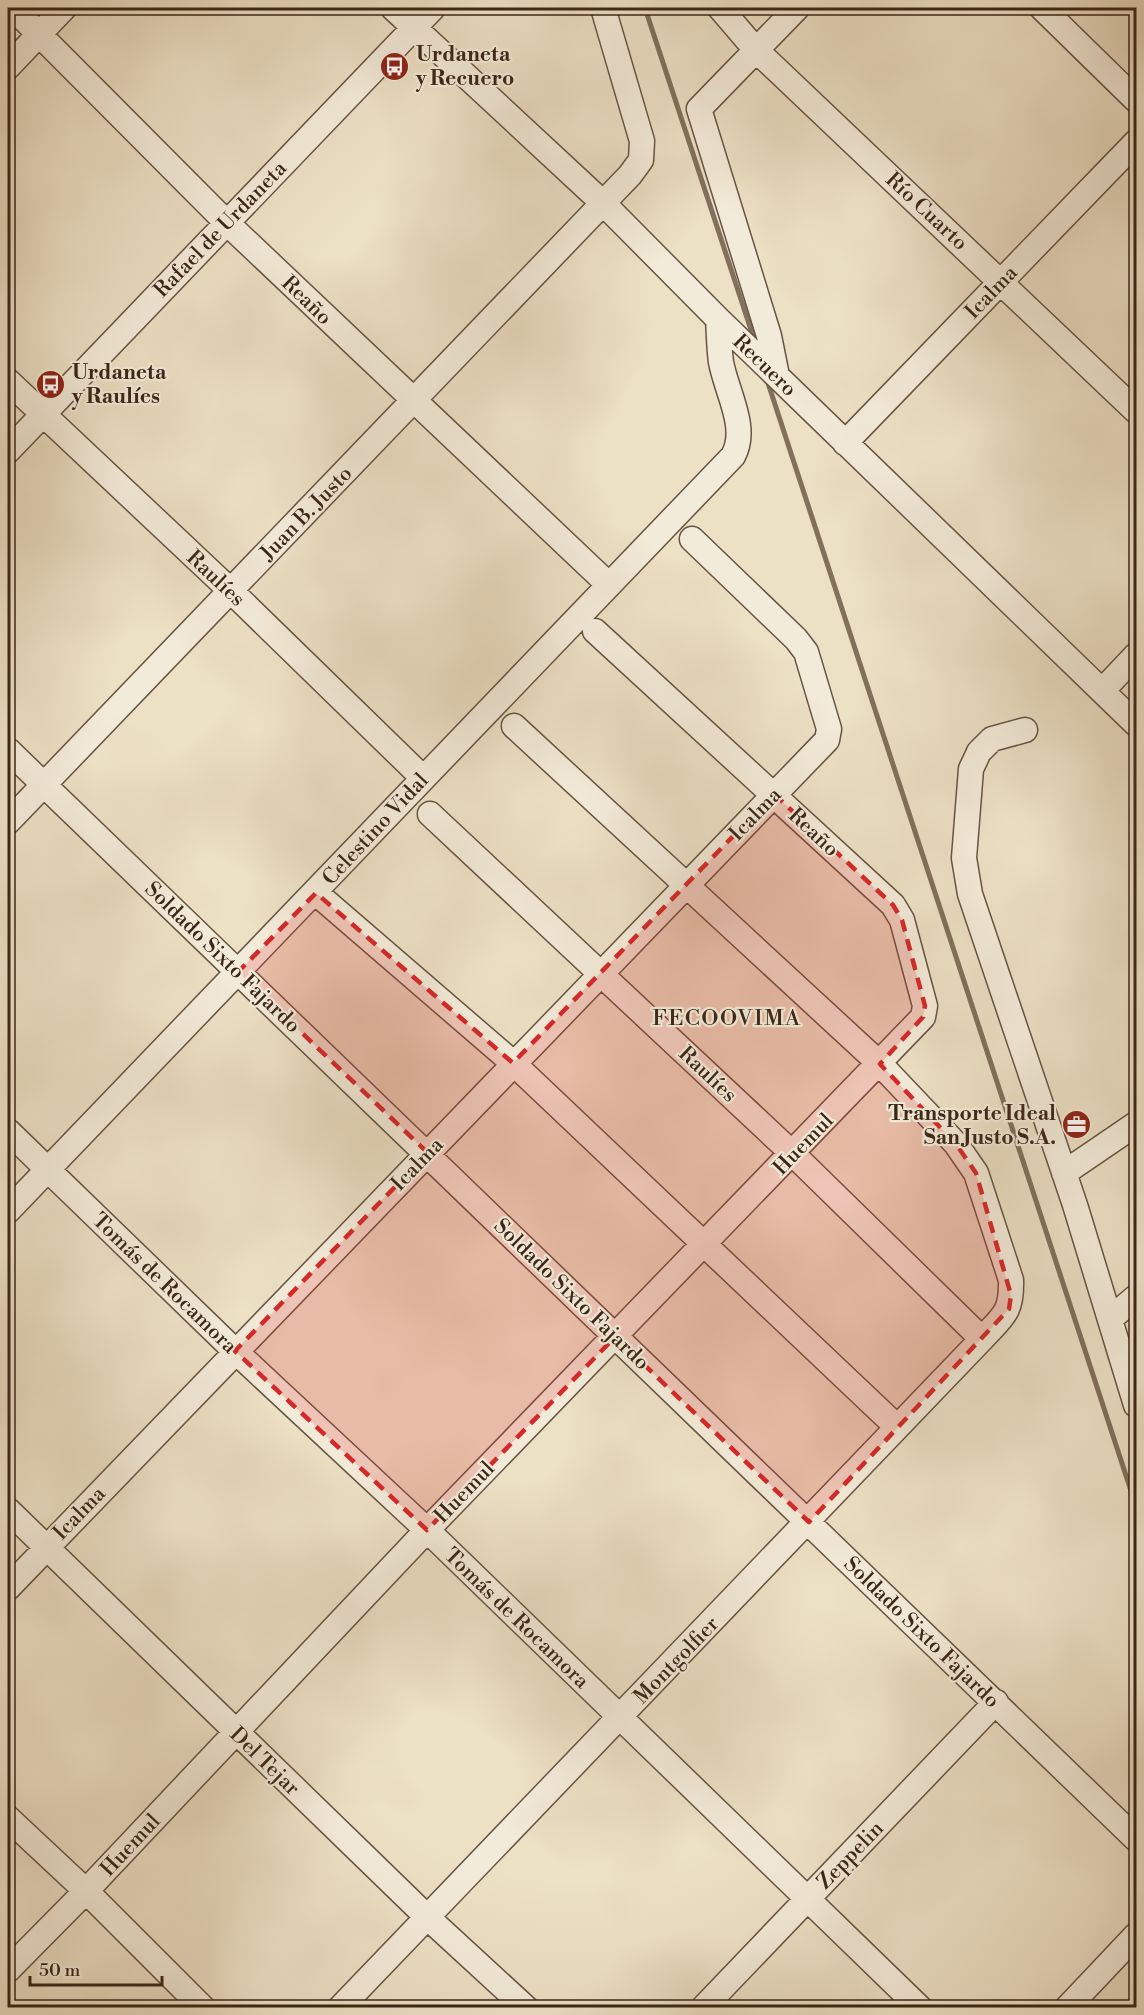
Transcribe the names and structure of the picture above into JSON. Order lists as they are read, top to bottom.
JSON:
{
  "streets": {
    "street": [
      "Río Cuarto",
      "Rafael de Urdaneta",
      "Icalma",
      "Reaño",
      "Recuero",
      "Juan B. Justo",
      "Raulíes",
      "Celestino Vidal",
      "Soldado Sixto Fajardo",
      "Huemul",
      "Tomás de Rocamora",
      "Montgolfier",
      "Del Tejar",
      "Zeppelin"
    ]
  },
  "crossings": [
    ["Río Cuarto", "Icalma"],
    ["Rafael de Urdaneta", "Reaño"],
    ["Rafael de Urdaneta", "Recuero"],
    ["Rafael de Urdaneta", "Raulíes"],
    ["Icalma", "Reaño"],
    ["Icalma", "Recuero"],
    ["Icalma", "Raulíes"],
    ["Icalma", "Soldado Sixto Fajardo"],
    ["Icalma", "Tomás de Rocamora"],
    ["Icalma", "Del Tejar"],
    ["Reaño", "Juan B. Justo"],
    ["Reaño", "Celestino Vidal"],
    ["Reaño", "Huemul"],
    ["Recuero", "Juan B. Justo"],
    ["Recuero", "Celestino Vidal"],
    ["Juan B. Justo", "Raulíes"],
    ["Juan B. Justo", "Soldado Sixto Fajardo"],
    ["Raulíes", "Celestino Vidal"],
    ["Raulíes", "Huemul"],
    ["Raulíes", "Montgolfier"],
    ["Celestino Vidal", "Soldado Sixto Fajardo"],
    ["Celestino Vidal", "Tomás de Rocamora"],
    ["Soldado Sixto Fajardo", "Huemul"],
    ["Soldado Sixto Fajardo", "Montgolfier"],
    ["Soldado Sixto Fajardo", "Zeppelin"],
    ["Huemul", "Tomás de Rocamora"],
    ["Huemul", "Montgolfier"],
    ["Huemul", "Del Tejar"],
    ["Tomás de Rocamora", "Montgolfier"],
    ["Tomás de Rocamora", "Zeppelin"],
    ["Montgolfier", "Del Tejar"]
  ],
  "districts": ["FECOOVIMA"],
  "places": {
    "bus stop": ["Urdaneta y Recuero", "Urdaneta y Raulíes"],
    "office": ["Transporte Ideal San Justo S.A."]
  },
  "scale_bar": "50 m"
}
